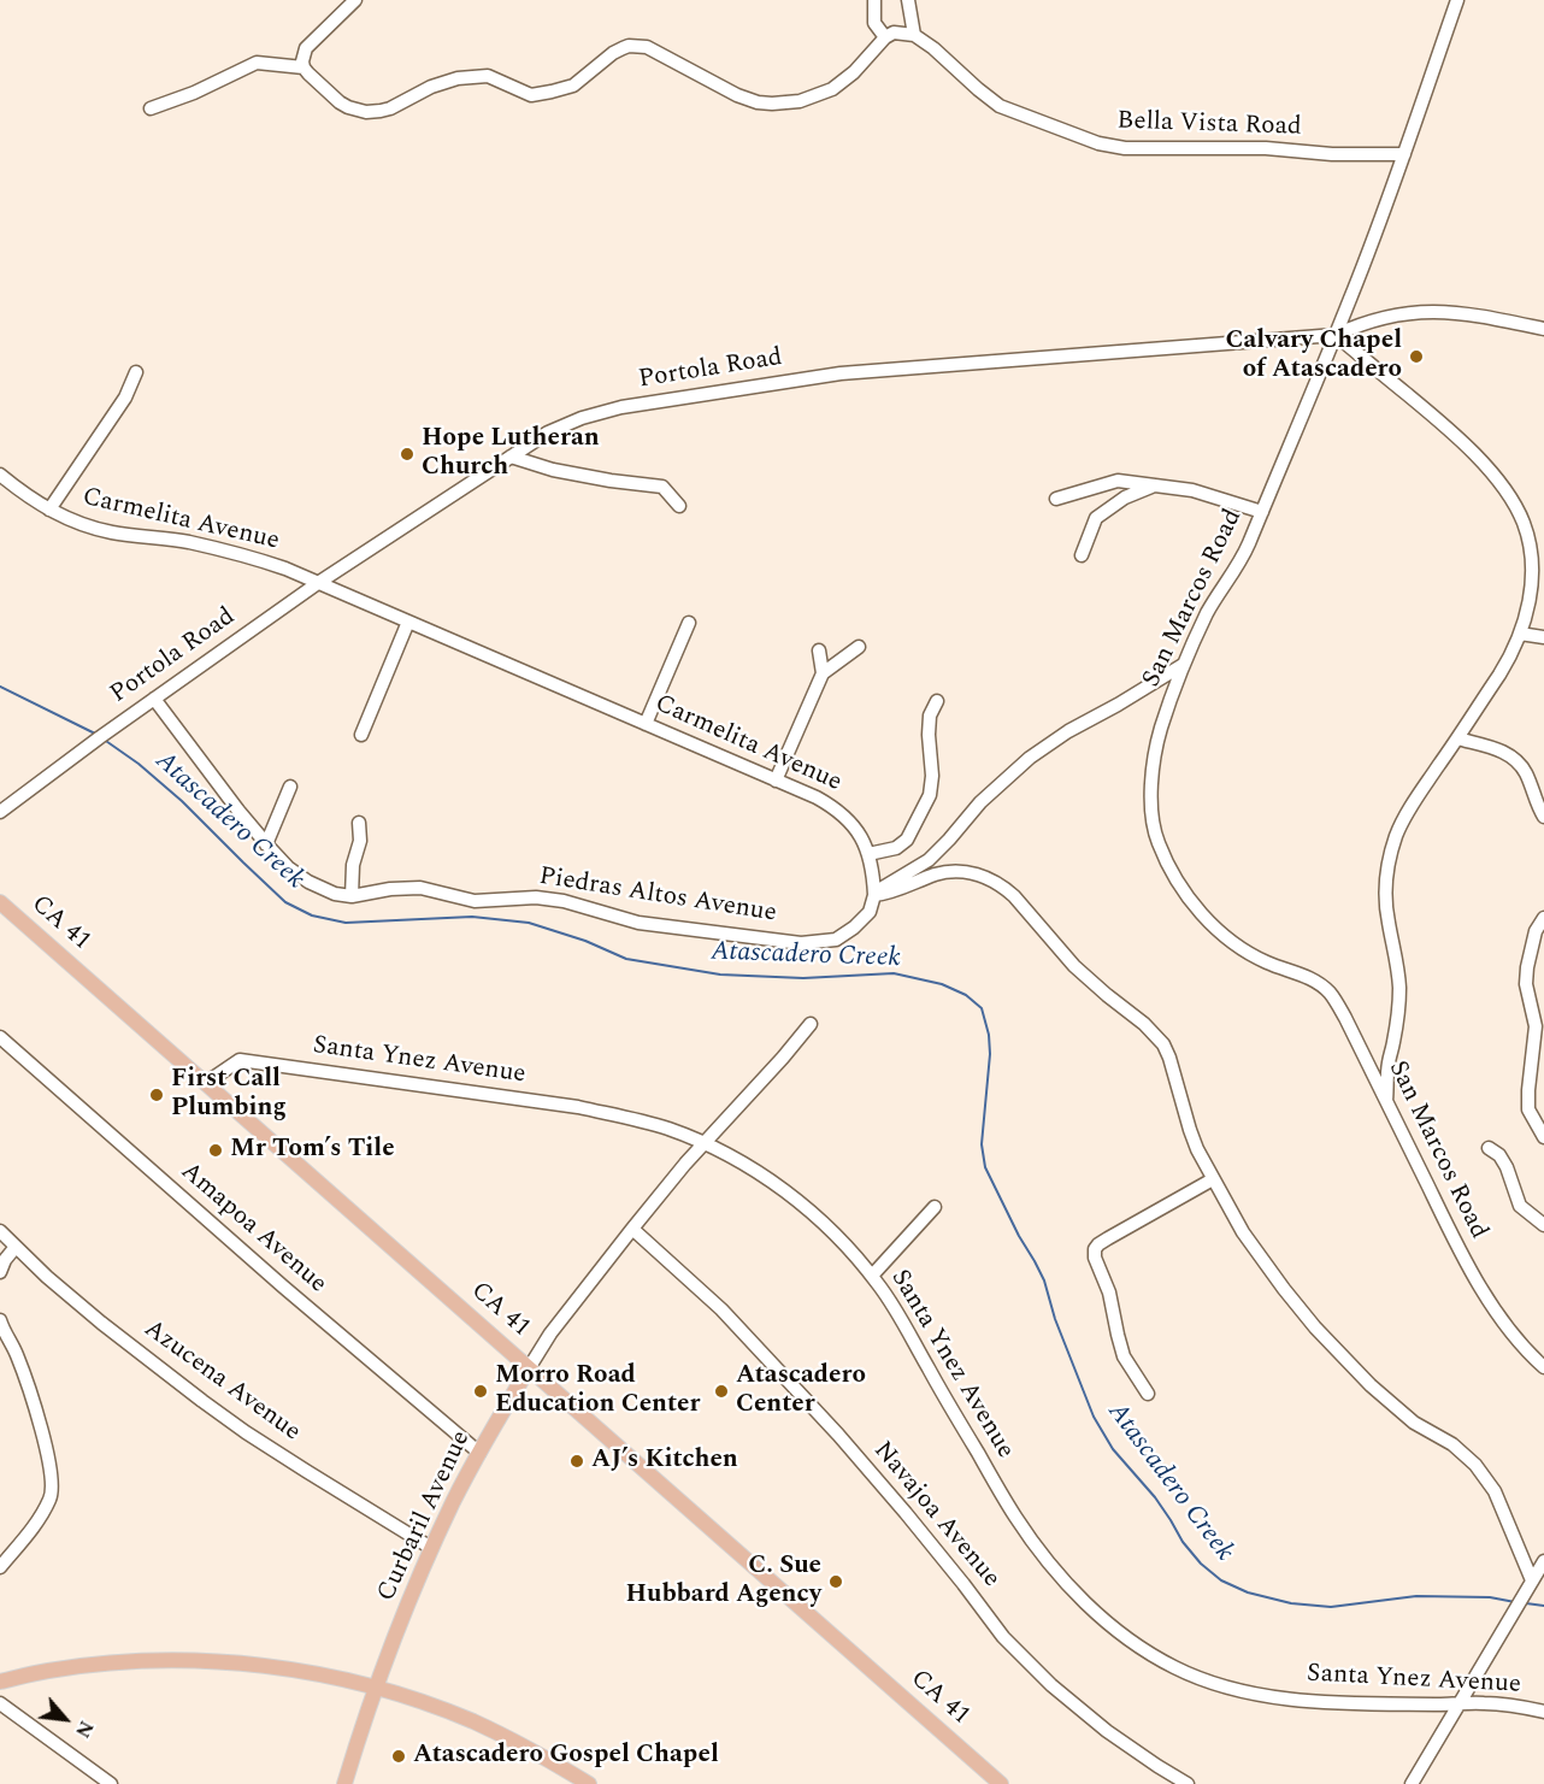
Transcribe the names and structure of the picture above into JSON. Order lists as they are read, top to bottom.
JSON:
{
  "streets": {
    "main road": ["CA 41", "Curbaril Avenue"],
    "street": [
      "Bella Vista Road",
      "Portola Road",
      "Carmelita Avenue",
      "San Marcos Road",
      "Piedras Altos Avenue",
      "Santa Ynez Avenue",
      "Amapoa Avenue",
      "Azucena Avenue",
      "Navajoa Avenue"
    ]
  },
  "crossings": [
    ["Bella Vista Road", "San Marcos Road"],
    ["Portola Road", "Carmelita Avenue"],
    ["Portola Road", "San Marcos Road"],
    ["Portola Road", "Piedras Altos Avenue"],
    ["Carmelita Avenue", "Piedras Altos Avenue"],
    ["CA 41", "Santa Ynez Avenue"],
    ["CA 41", "Curbaril Avenue"],
    ["Santa Ynez Avenue", "Curbaril Avenue"],
    ["Amapoa Avenue", "Curbaril Avenue"],
    ["Azucena Avenue", "Curbaril Avenue"],
    ["Navajoa Avenue", "Curbaril Avenue"]
  ],
  "water": ["Atascadero Creek"],
  "places": [
    "Calvary Chapel of Atascadero",
    "Hope Lutheran Church",
    "First Call Plumbing",
    "Mr Tom’s Tile",
    "Morro Road Education Center",
    "Atascadero Center",
    "AJ’s Kitchen",
    "C. Sue Hubbard Agency",
    "Atascadero Gospel Chapel"
  ],
  "north": "bottom right"
}
